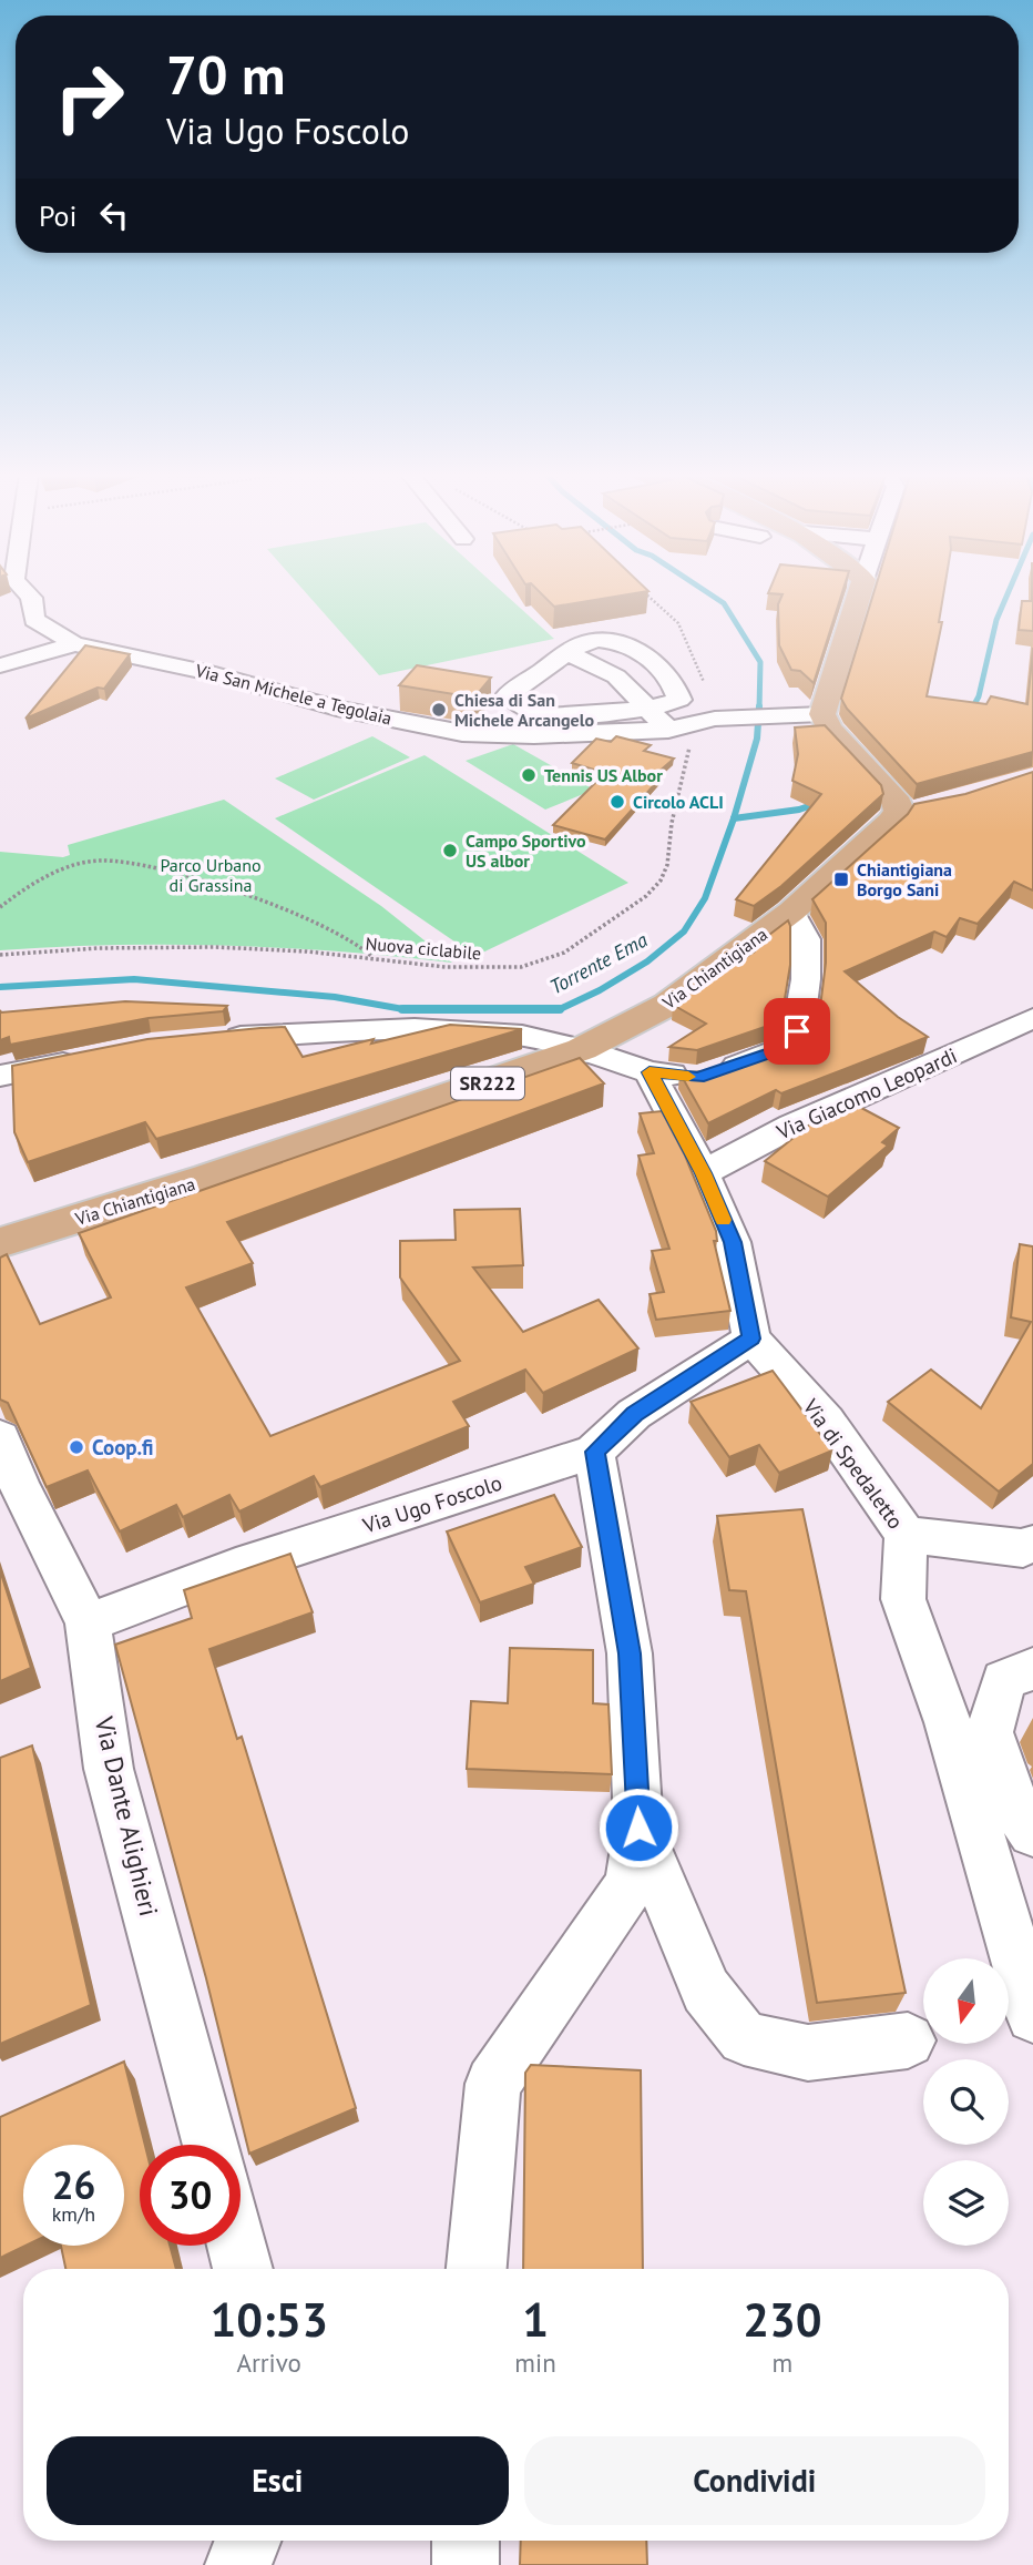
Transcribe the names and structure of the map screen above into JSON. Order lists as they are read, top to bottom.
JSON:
{
  "streets": {
    "main road": ["Via Chiantigiana", "SR222"],
    "street": [
      "Via San Michele a Tegolaia",
      "Via Giacomo Leopardi",
      "Via di Spedaletto",
      "Via Ugo Foscolo",
      "Via Dante Alighieri"
    ],
    "path": ["Nuova ciclabile"]
  },
  "crossings": [
    ["Via San Michele a Tegolaia", "Nuova ciclabile"],
    ["Via San Michele a Tegolaia", "Via Chiantigiana"],
    ["Via di Spedaletto", "Via Ugo Foscolo"],
    ["Via Ugo Foscolo", "Via Dante Alighieri"]
  ],
  "water": ["Torrente Ema"],
  "parks": ["Parco Urbano di Grassina"],
  "places": {
    "other": [
      "Chiesa di San Michele Arcangelo",
      "Tennis US Albor",
      "Circolo ACLI",
      "Campo Sportivo US albor",
      "Coop.fi"
    ],
    "transit": ["Chiantigiana Borgo Sani"]
  },
  "north": "bottom",
  "page": {
    "turn": ["70 m", "Via Ugo Foscolo"],
    "then": "Poi",
    "speed": "26 km/h",
    "limit": "30",
    "eta": [
      "10:53",
      "Arrivo",
      "1",
      "min",
      "230",
      "m"
    ],
    "buttons": ["Esci", "Condividi"]
  }
}
